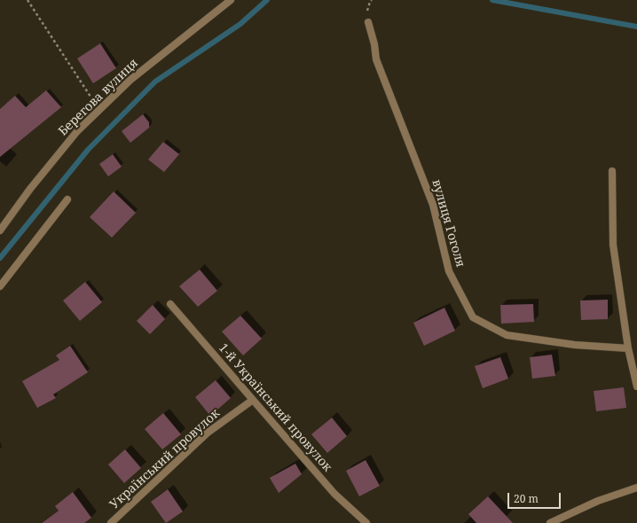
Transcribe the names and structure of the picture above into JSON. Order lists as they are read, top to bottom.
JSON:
{
  "streets": {
    "street": [
      "Берегова вулиця",
      "вулиця Гоголя",
      "1-й Український провулок",
      "Український провулок"
    ]
  },
  "crossings": [
    ["1-й Український провулок", "Український провулок"]
  ],
  "scale_bar": "20 m"
}
